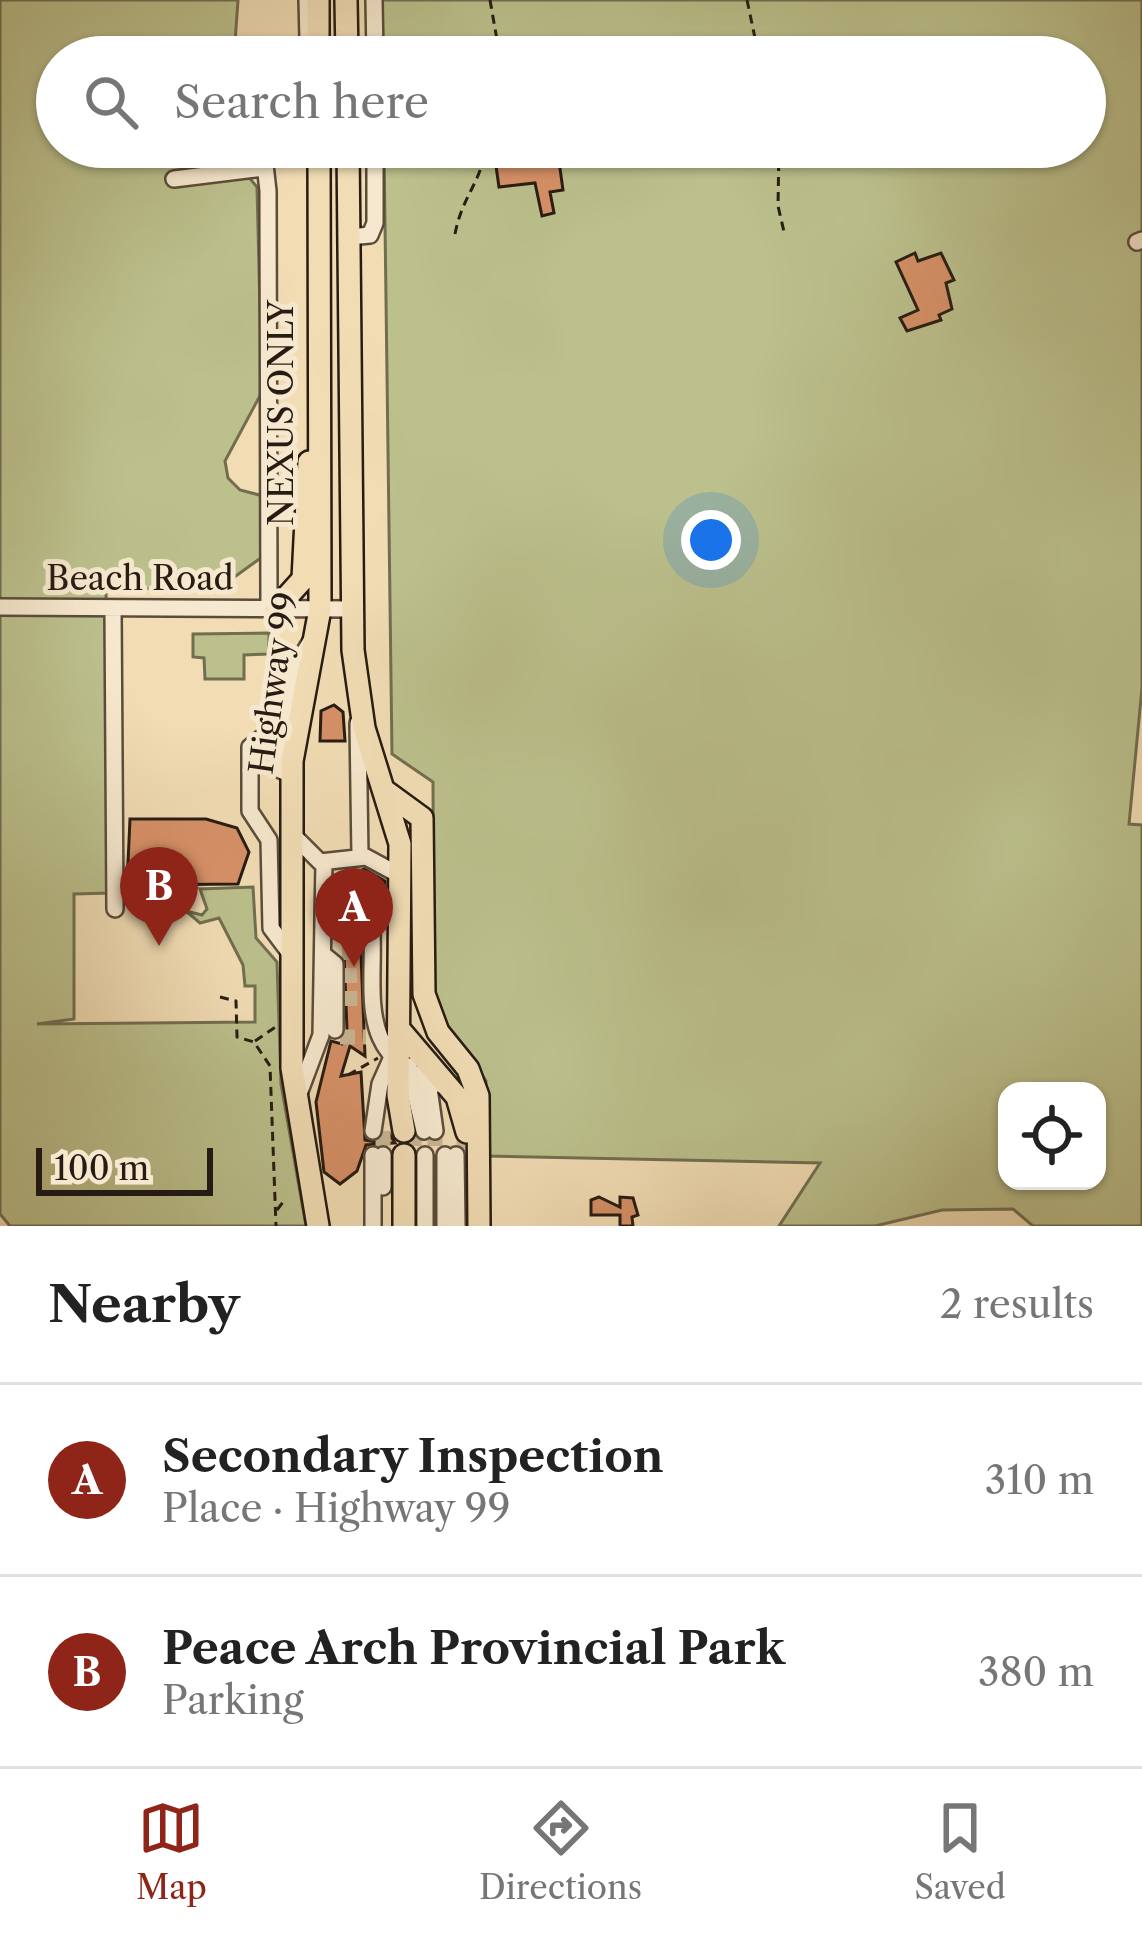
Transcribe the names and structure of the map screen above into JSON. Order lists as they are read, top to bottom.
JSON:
{
  "streets": {
    "highway": ["Highway 99"],
    "street": ["NEXUS ONLY", "Beach Road"]
  },
  "crossings": [
    ["NEXUS ONLY", "Beach Road"],
    ["NEXUS ONLY", "Highway 99"],
    ["Beach Road", "Highway 99"]
  ],
  "scale_bar": "100 m",
  "page": {
    "search": "Search here",
    "pins": ["B", "A"],
    "scale": "100 m",
    "heading": ["Nearby", "2 results"],
    "list": [
      {
        "mark": "A",
        "name": "Secondary Inspection",
        "note": "Place · Highway 99",
        "value": "310 m"
      },
      {
        "mark": "B",
        "name": "Peace Arch Provincial Park",
        "note": "Parking",
        "value": "380 m"
      }
    ],
    "nav": ["Map", "Directions", "Saved"]
  }
}
